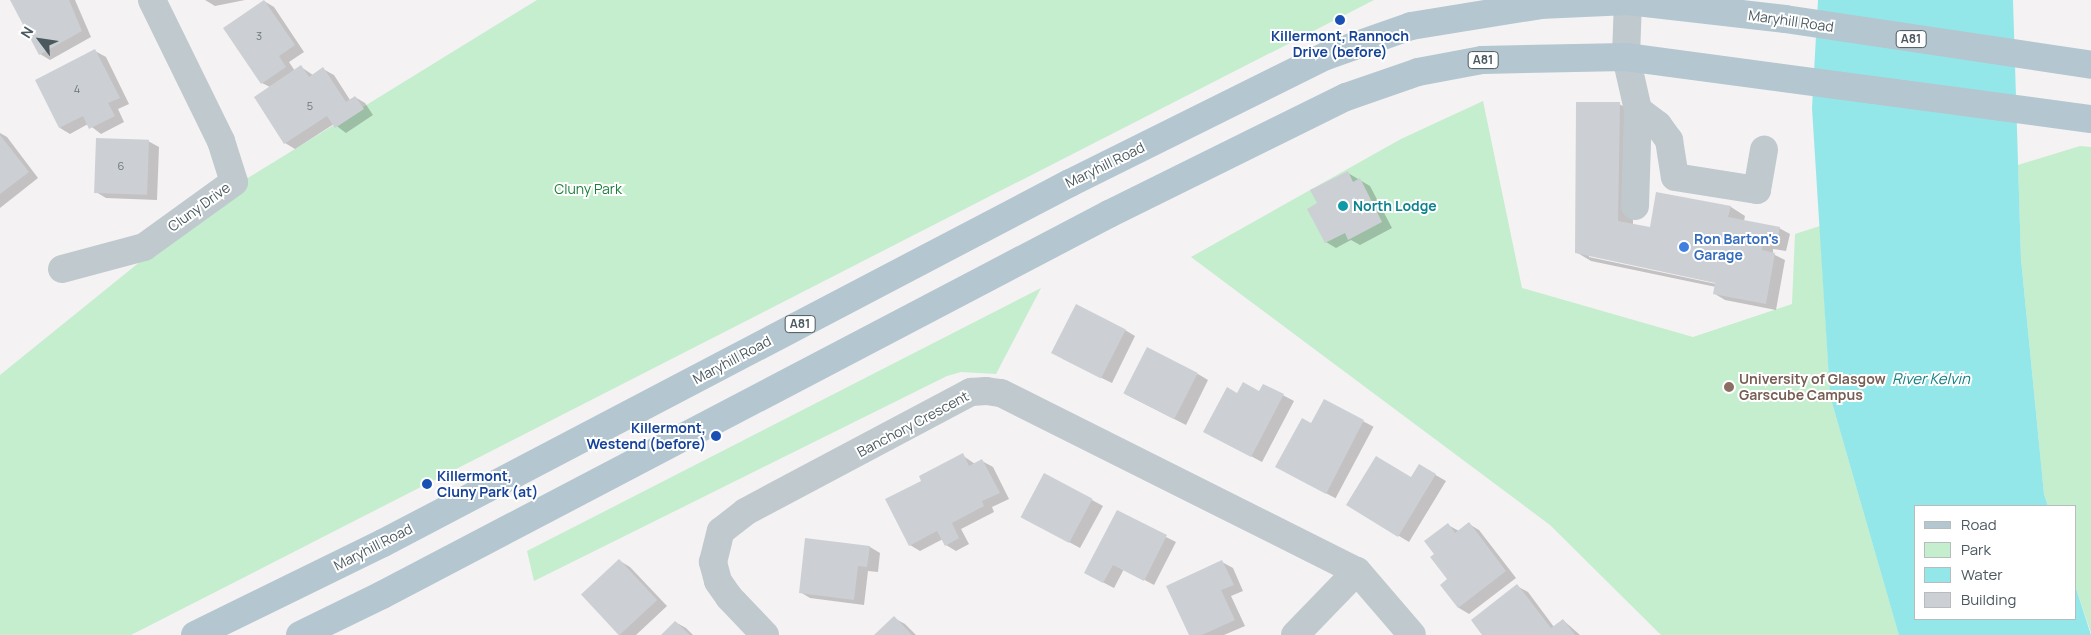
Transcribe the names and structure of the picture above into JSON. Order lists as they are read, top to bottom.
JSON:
{
  "streets": {
    "main road": ["Maryhill Road", "A81"],
    "street": ["Cluny Drive", "Banchory Crescent"]
  },
  "water": ["River Kelvin"],
  "parks": ["Cluny Park"],
  "places": [
    "Killermont, Rannoch Drive (before)",
    "North Lodge",
    "Ron Barton's Garage",
    "University of Glasgow Garscube Campus",
    "Killermont, Westend (before)",
    "Killermont, Cluny Park (at)"
  ],
  "house_numbers": [
    "3",
    "4",
    "5",
    "6"
  ],
  "legend": [
    "Road",
    "Park",
    "Water",
    "Building"
  ],
  "north": "top left"
}
